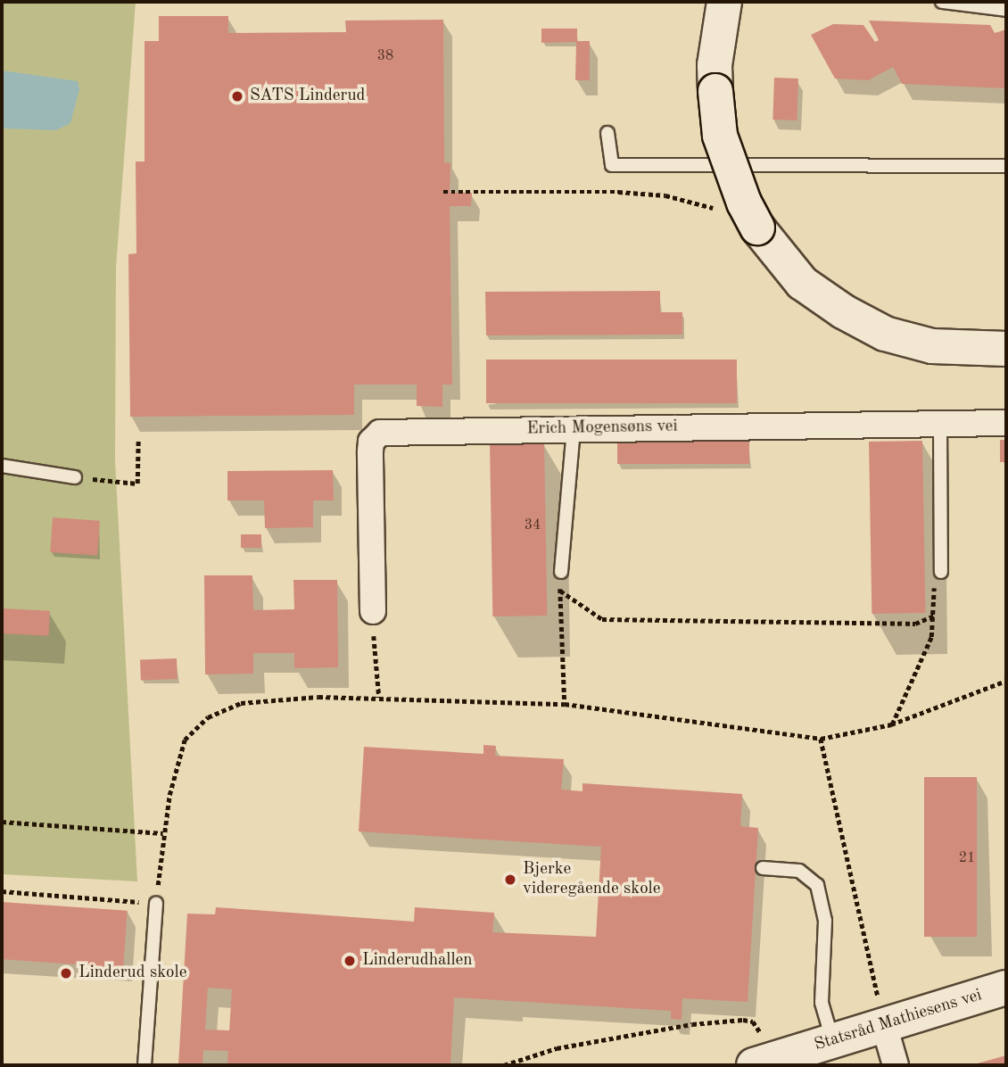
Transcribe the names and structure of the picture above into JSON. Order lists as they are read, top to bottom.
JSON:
{
  "streets": {
    "street": ["Erich Mogensøns vei", "Statsråd Mathiesens vei"]
  },
  "places": [
    "SATS Linderud",
    "Bjerke videregående skole",
    "Linderudhallen",
    "Linderud skole"
  ],
  "house_numbers": ["38", "34", "21"]
}
